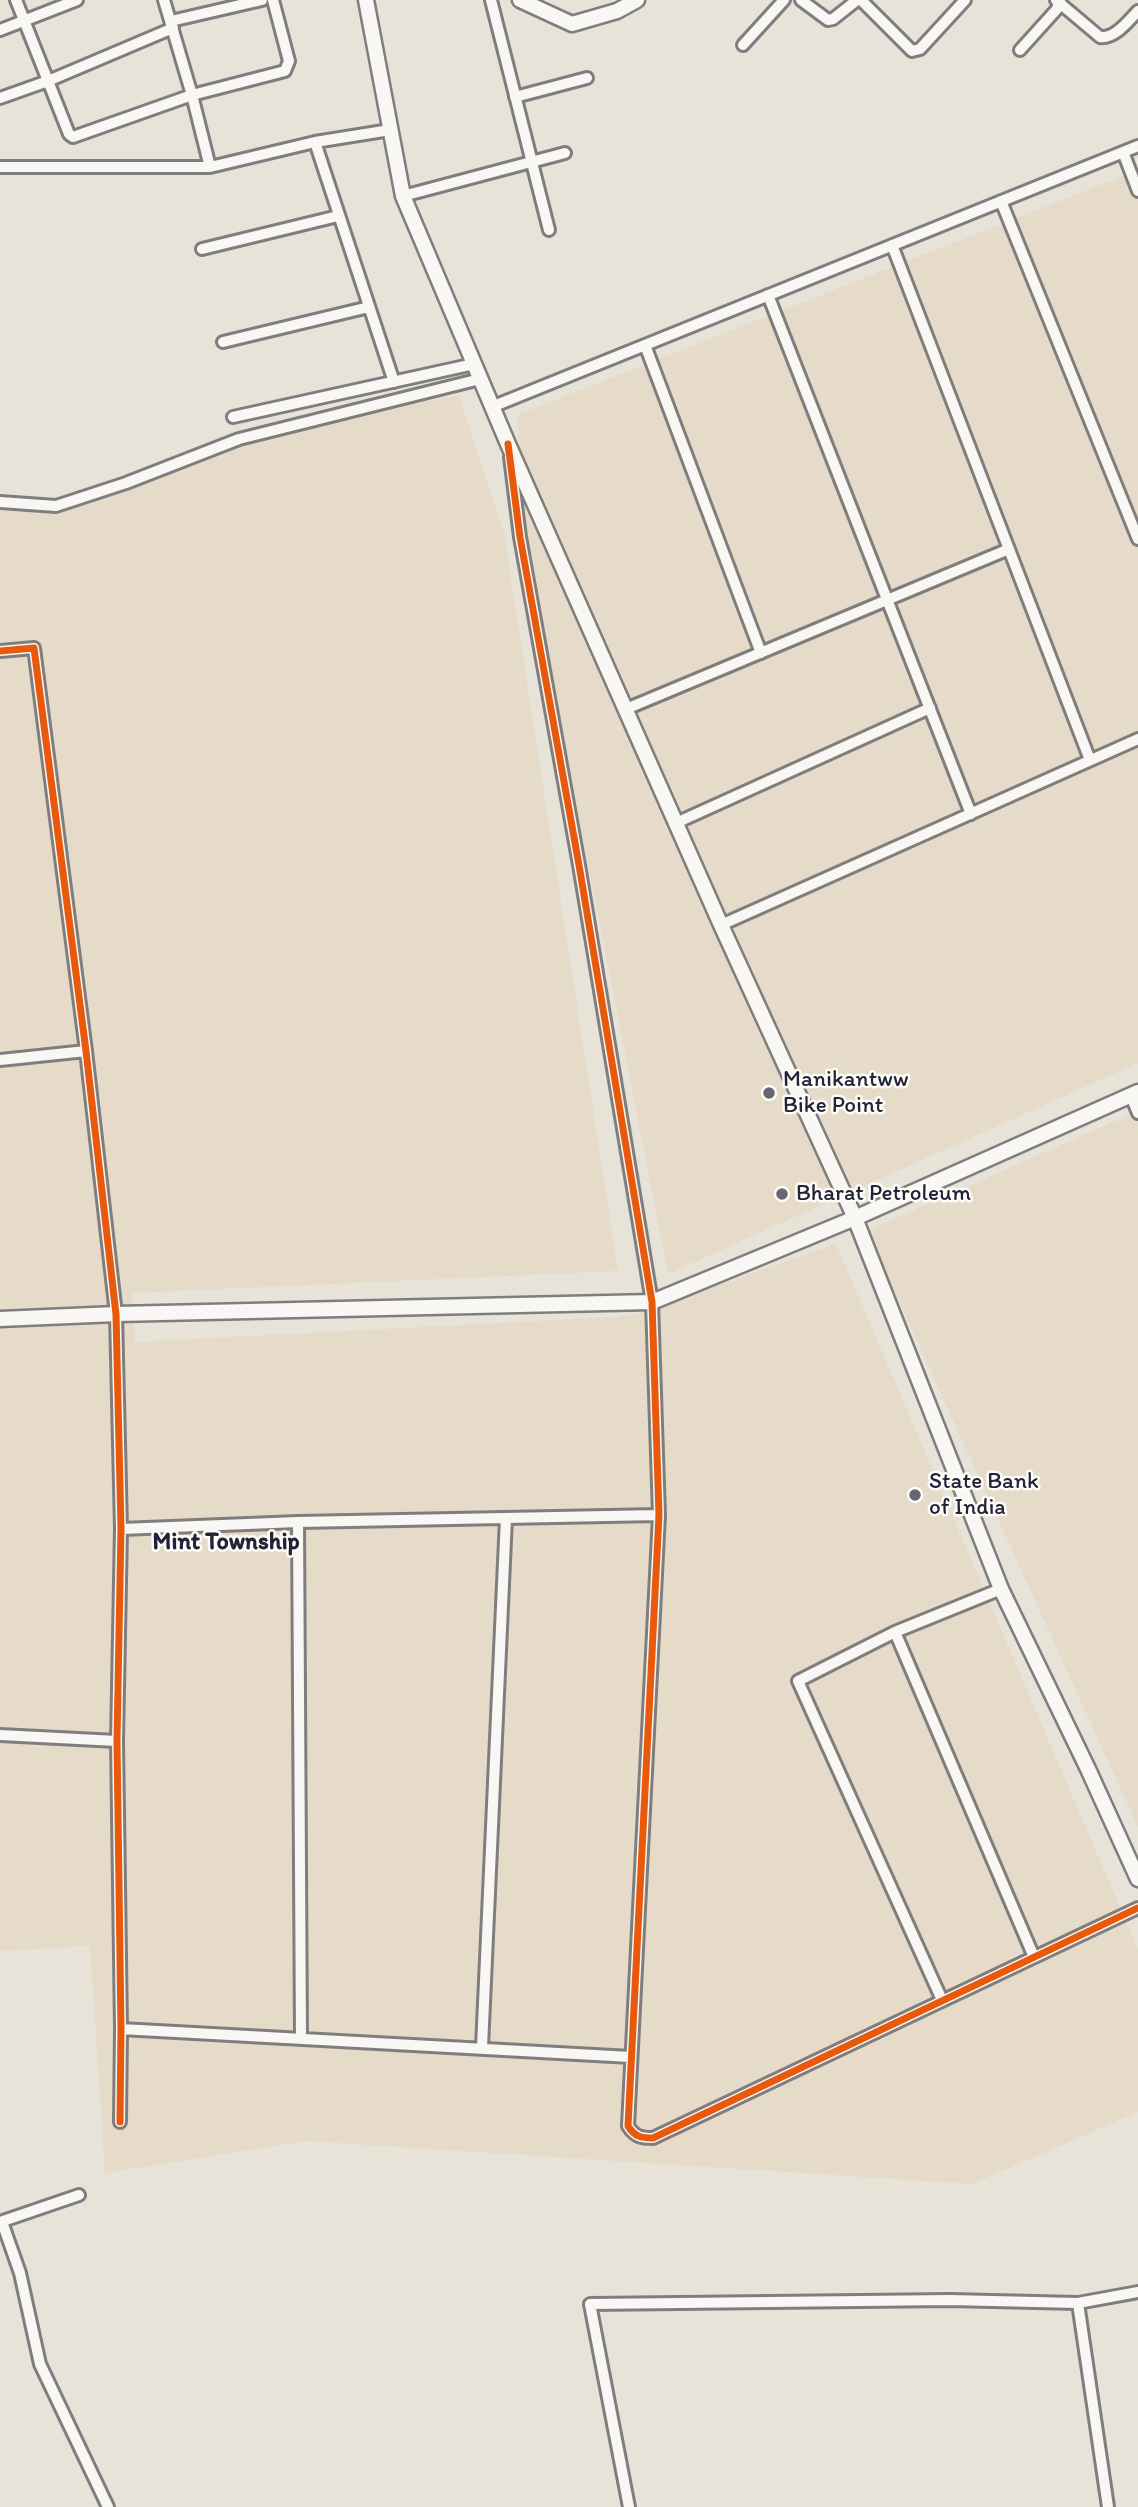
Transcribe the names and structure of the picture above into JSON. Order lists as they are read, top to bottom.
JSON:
{
  "districts": ["Mint Township"],
  "places": ["Manikantww Bike Point", "Bharat Petroleum", "State Bank of India"]
}
